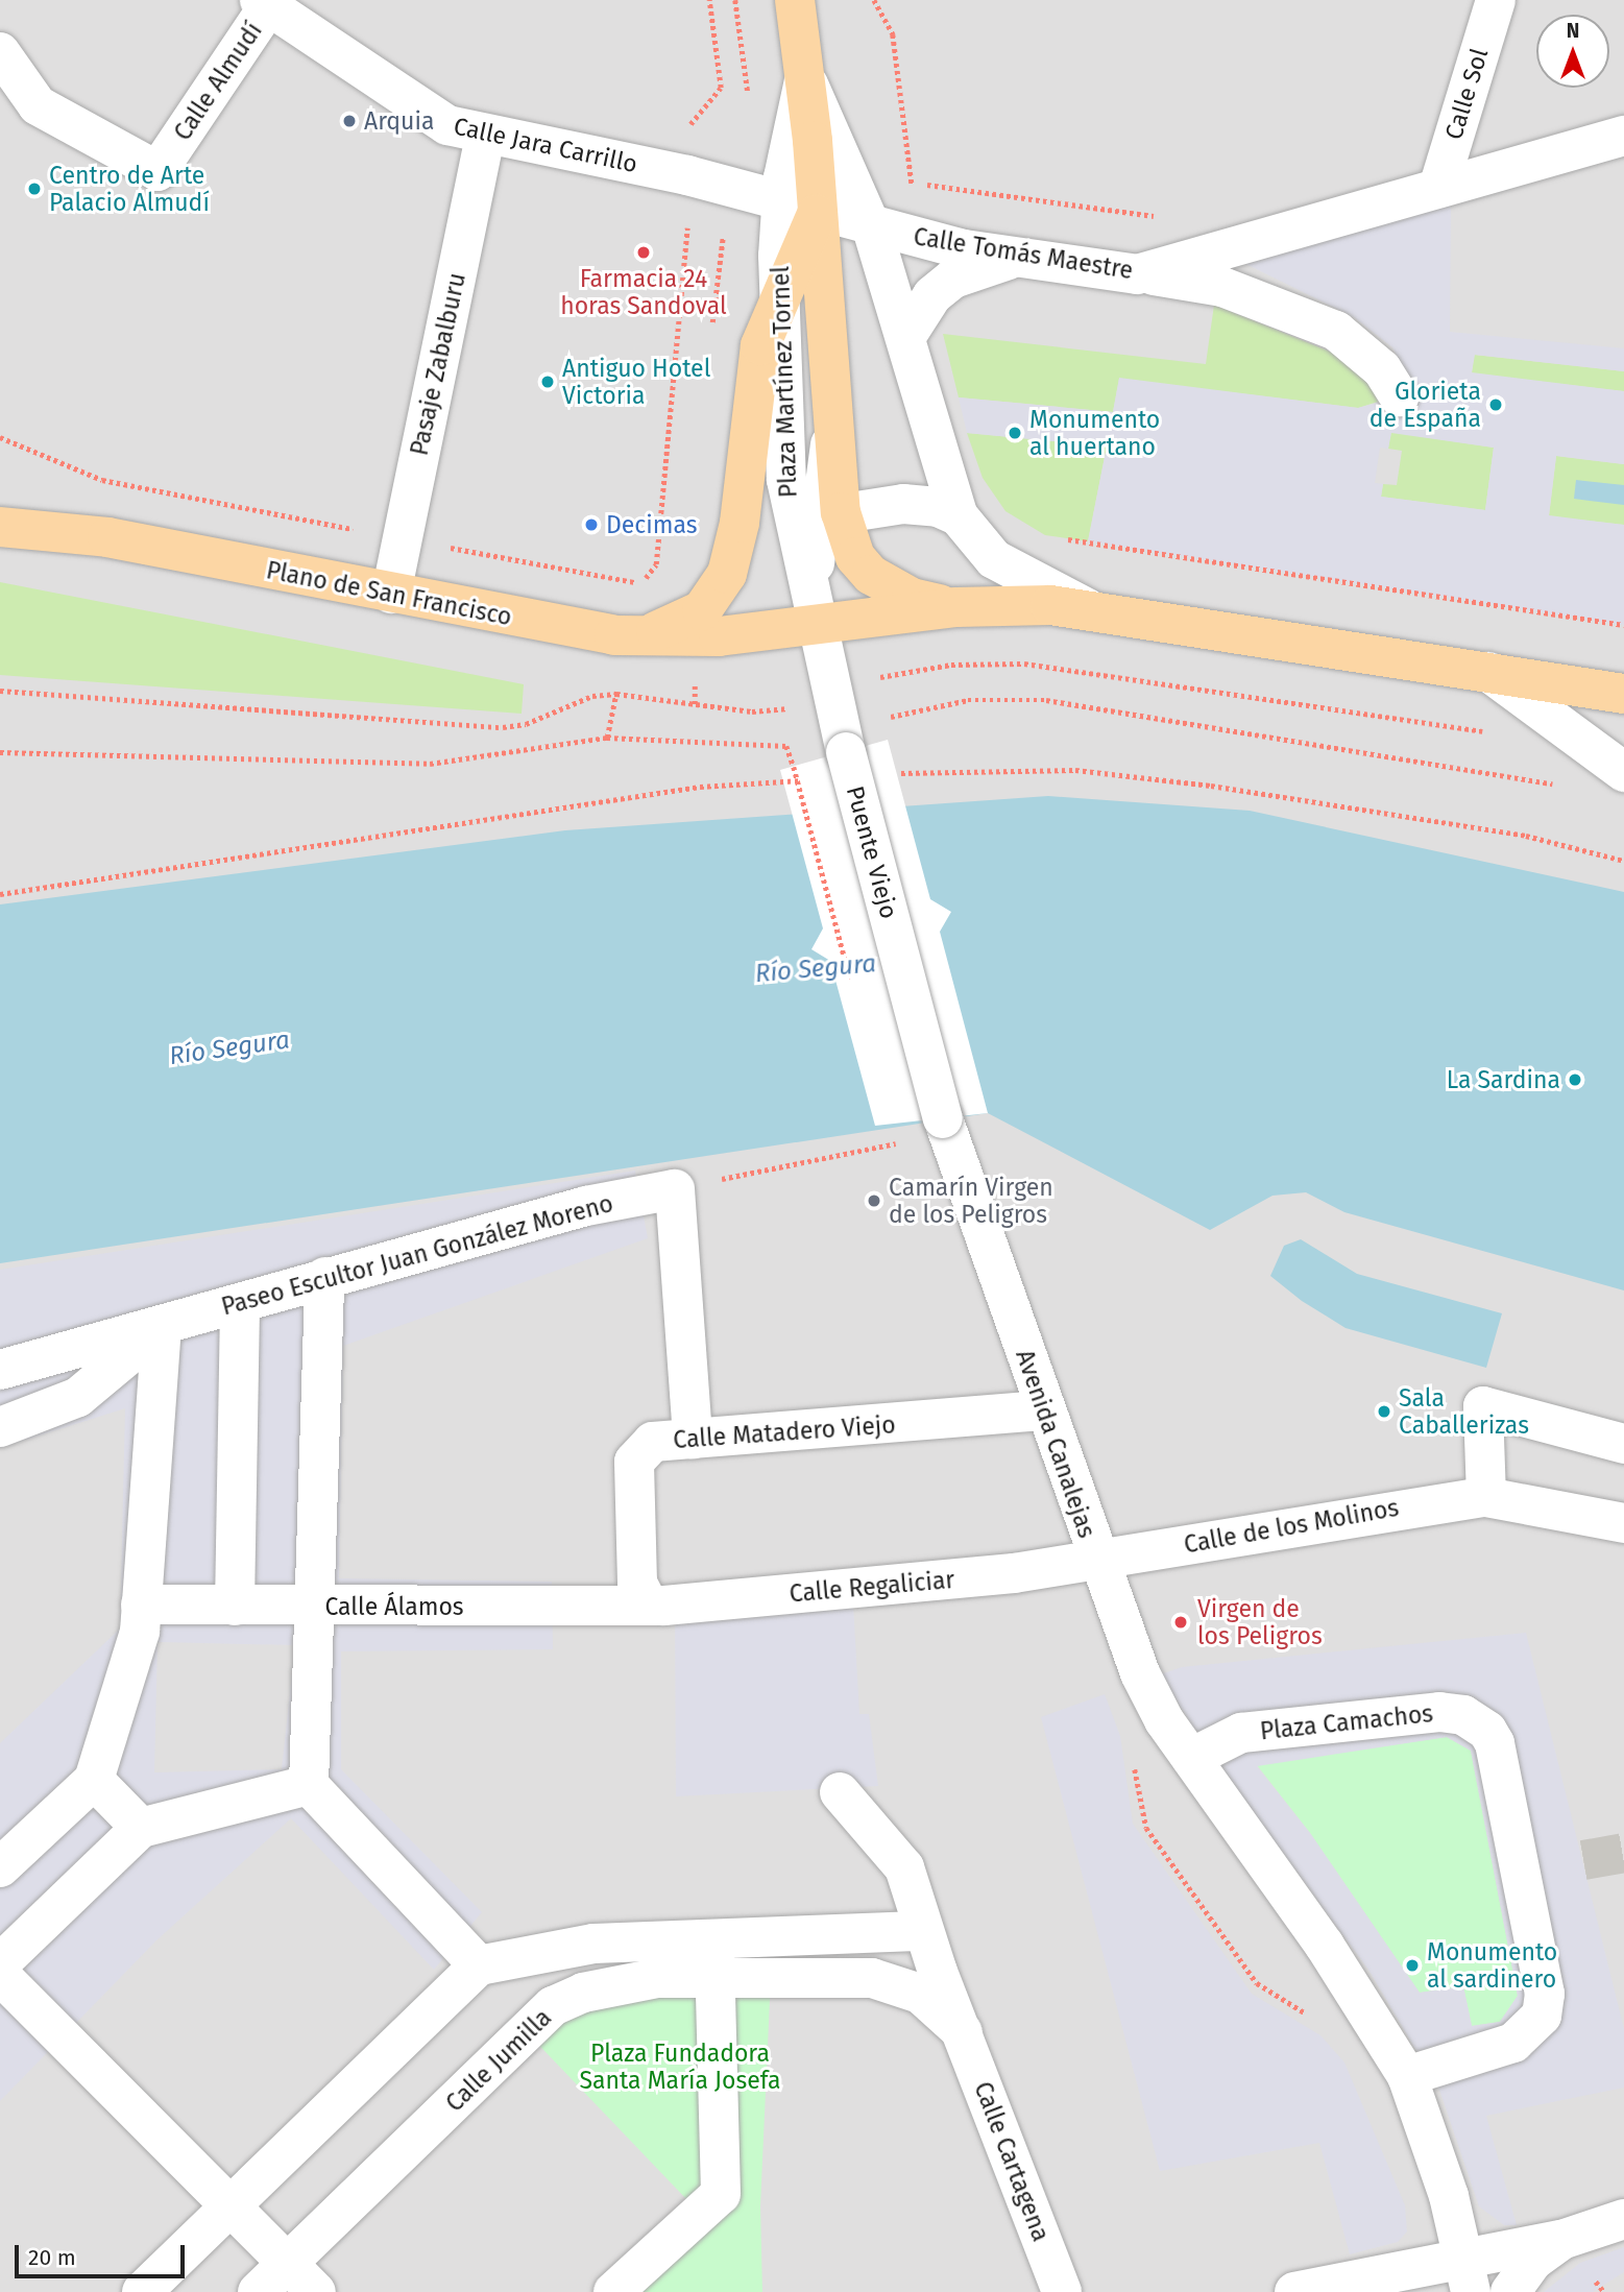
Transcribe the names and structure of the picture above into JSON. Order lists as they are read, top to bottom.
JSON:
{
  "streets": {
    "main road": ["Plaza Martínez Tornel", "Plano de San Francisco"],
    "street": [
      "Calle Almudí",
      "Calle Sol",
      "Calle Jara Carrillo",
      "Calle Tomás Maestre",
      "Pasaje Zabalburu",
      "Puente Viejo",
      "Paseo Escultor Juan González Moreno",
      "Calle Matadero Viejo",
      "Avenida Canalejas",
      "Calle de los Molinos",
      "Calle Regaliciar",
      "Calle Álamos",
      "Plaza Camachos",
      "Calle Jumilla",
      "Calle Cartagena"
    ]
  },
  "crossings": [
    ["Calle Almudí", "Calle Jara Carrillo"],
    ["Calle Sol", "Calle Tomás Maestre"],
    ["Calle Jara Carrillo", "Calle Tomás Maestre"],
    ["Calle Jara Carrillo", "Pasaje Zabalburu"],
    ["Calle Jara Carrillo", "Plaza Martínez Tornel"],
    ["Calle Tomás Maestre", "Plaza Martínez Tornel"],
    ["Pasaje Zabalburu", "Plano de San Francisco"],
    ["Plaza Martínez Tornel", "Puente Viejo"],
    ["Puente Viejo", "Avenida Canalejas"],
    ["Paseo Escultor Juan González Moreno", "Calle Matadero Viejo"],
    ["Calle Matadero Viejo", "Avenida Canalejas"],
    ["Calle Matadero Viejo", "Calle Regaliciar"],
    ["Calle Matadero Viejo", "Calle Álamos"],
    ["Avenida Canalejas", "Calle de los Molinos"],
    ["Avenida Canalejas", "Calle Regaliciar"],
    ["Avenida Canalejas", "Plaza Camachos"],
    ["Calle de los Molinos", "Calle Regaliciar"],
    ["Calle Regaliciar", "Calle Álamos"],
    ["Calle Jumilla", "Calle Cartagena"]
  ],
  "water": ["Río Segura"],
  "parks": ["Plaza Fundadora Santa María Josefa"],
  "places": [
    "Arquia",
    "Centro de Arte Palacio Almudí",
    "Farmacia 24 horas Sandoval",
    "Antiguo Hotel Victoria",
    "Glorieta de España",
    "Monumento al huertano",
    "Decimas",
    "La Sardina",
    "Camarín Virgen de los Peligros",
    "Sala Caballerizas",
    "Virgen de los Peligros",
    "Monumento al sardinero"
  ],
  "scale_bar": "20 m",
  "north": "top"
}
